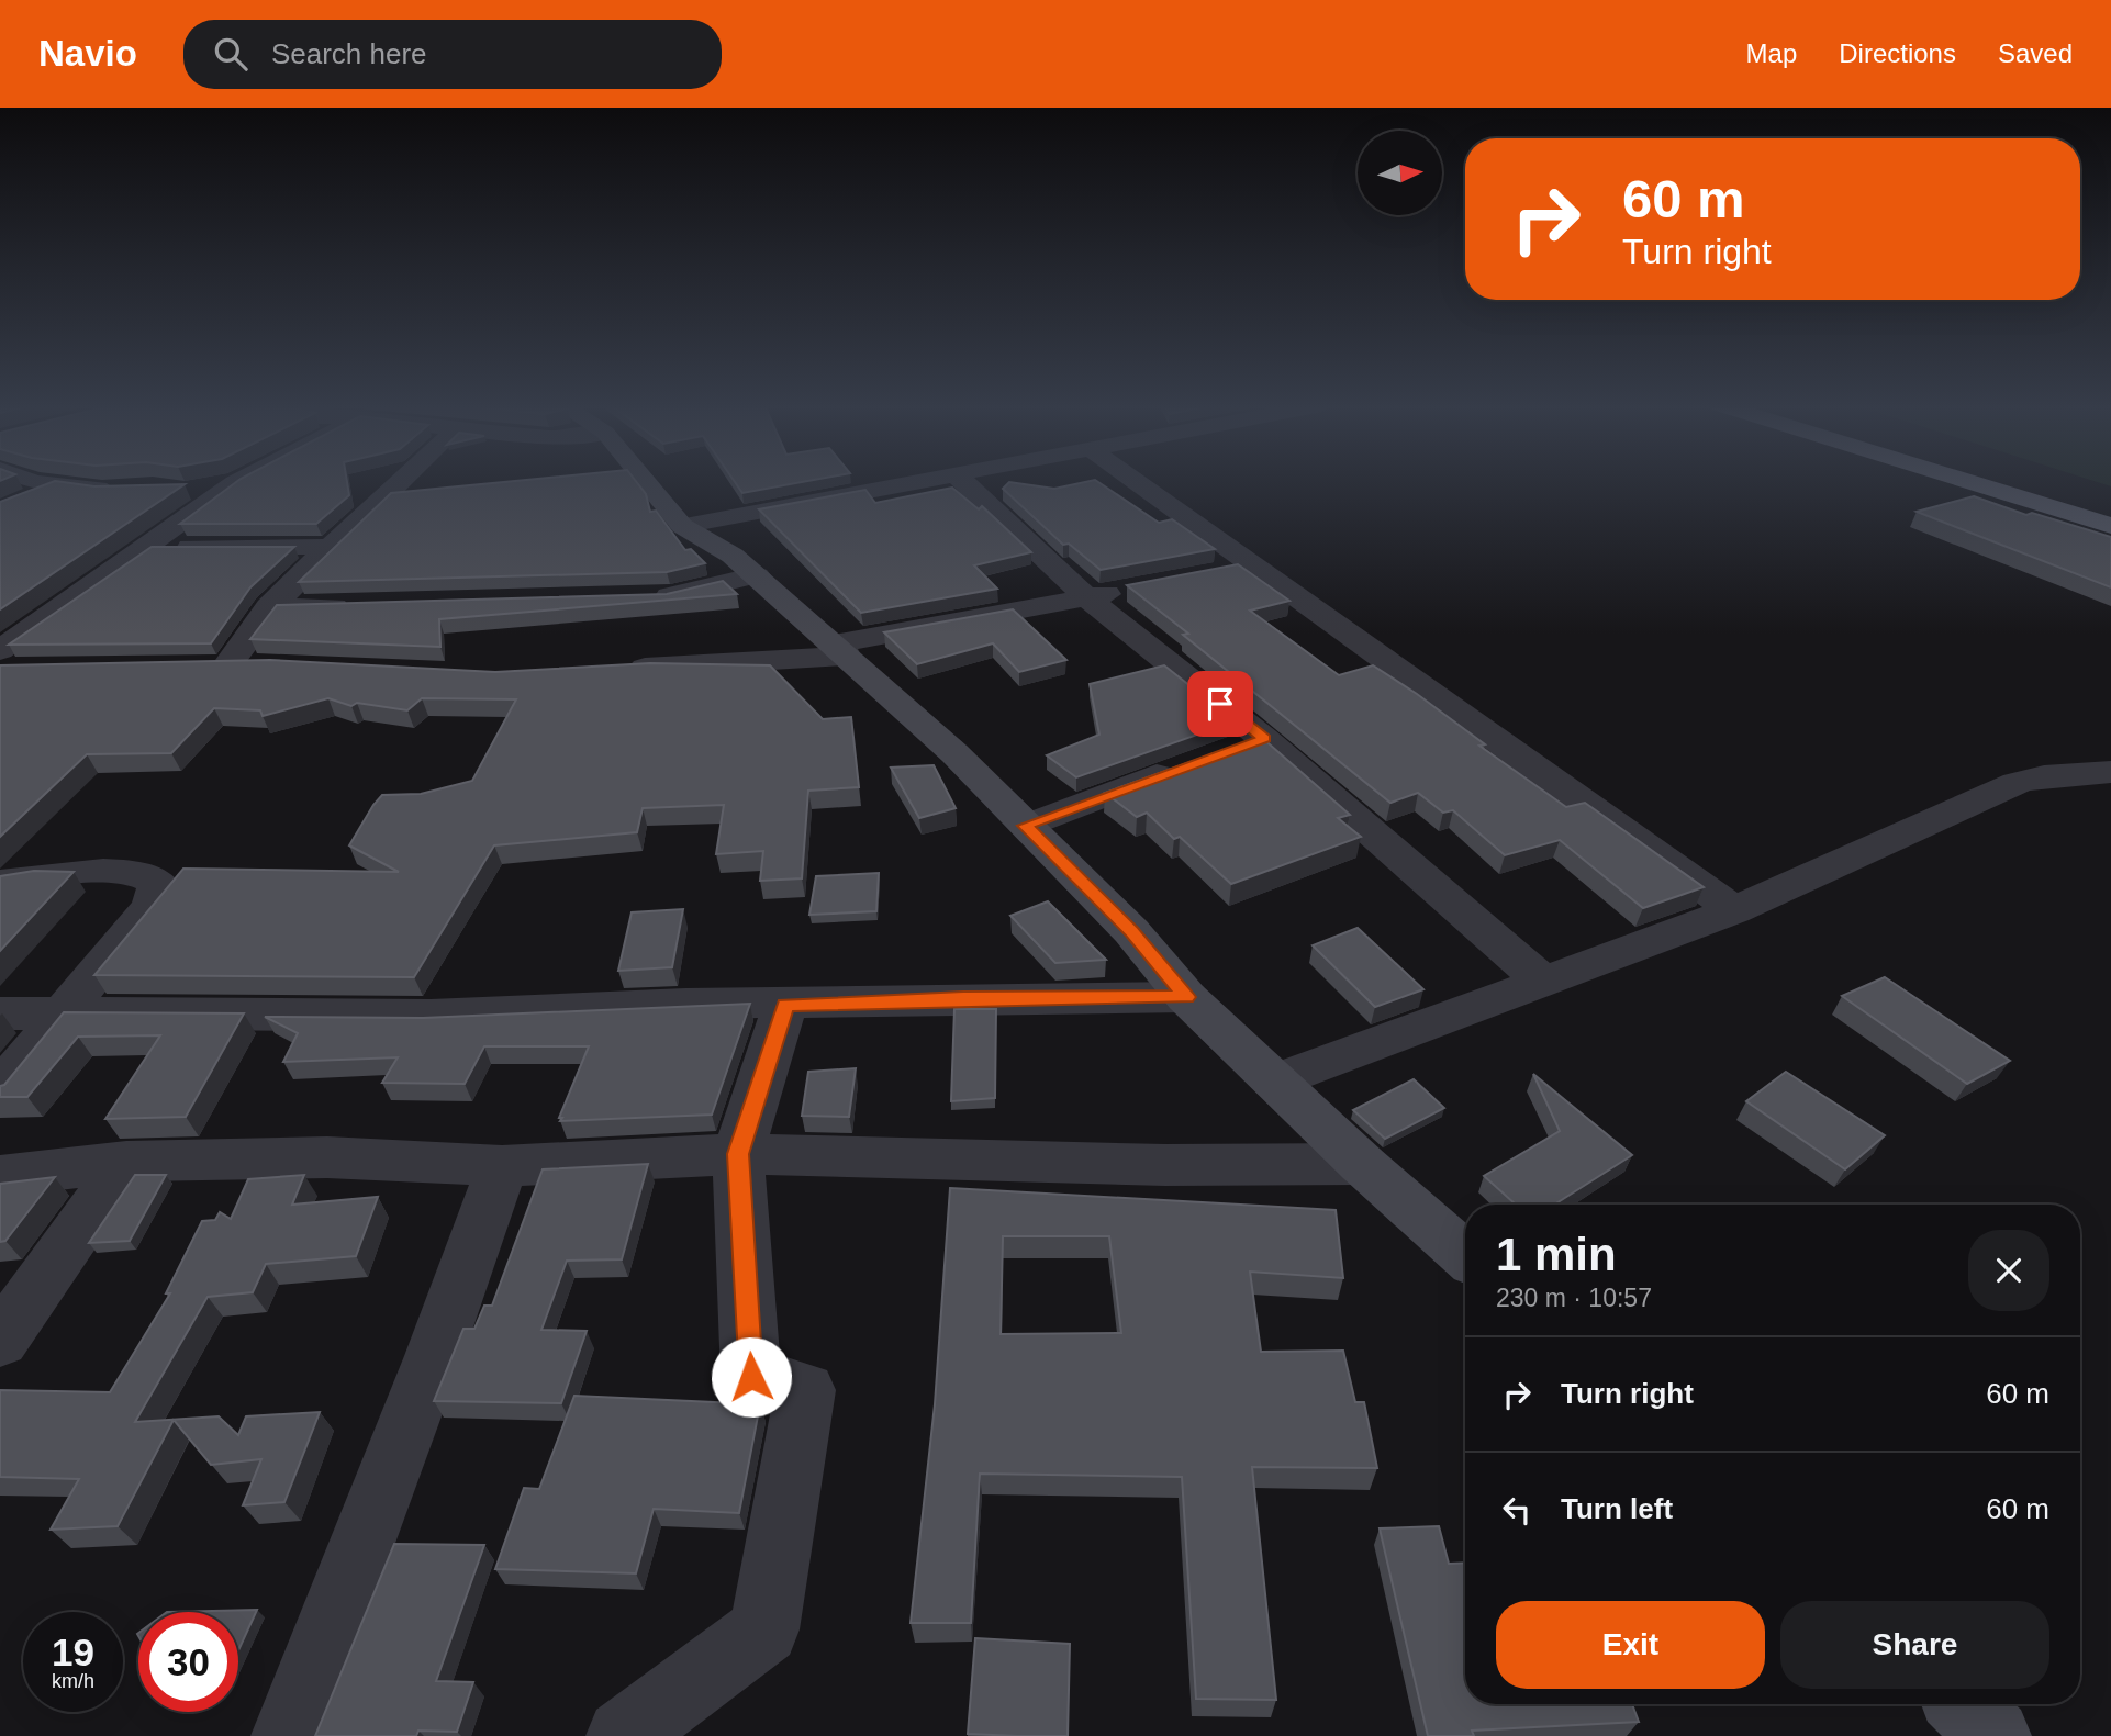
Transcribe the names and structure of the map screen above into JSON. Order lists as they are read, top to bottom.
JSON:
{
  "north": "right",
  "page": {
    "header": "Navio",
    "search": "Search here",
    "nav": ["Map", "Directions", "Saved"],
    "turn": ["60 m", "Turn right"],
    "heading": ["1 min", "230 m · 10:57"],
    "list": [
      {
        "name": "Turn right",
        "value": "60 m"
      },
      {
        "name": "Turn left",
        "value": "60 m"
      }
    ],
    "buttons": ["Exit", "Share"],
    "speed": "19 km/h",
    "limit": "30"
  }
}
